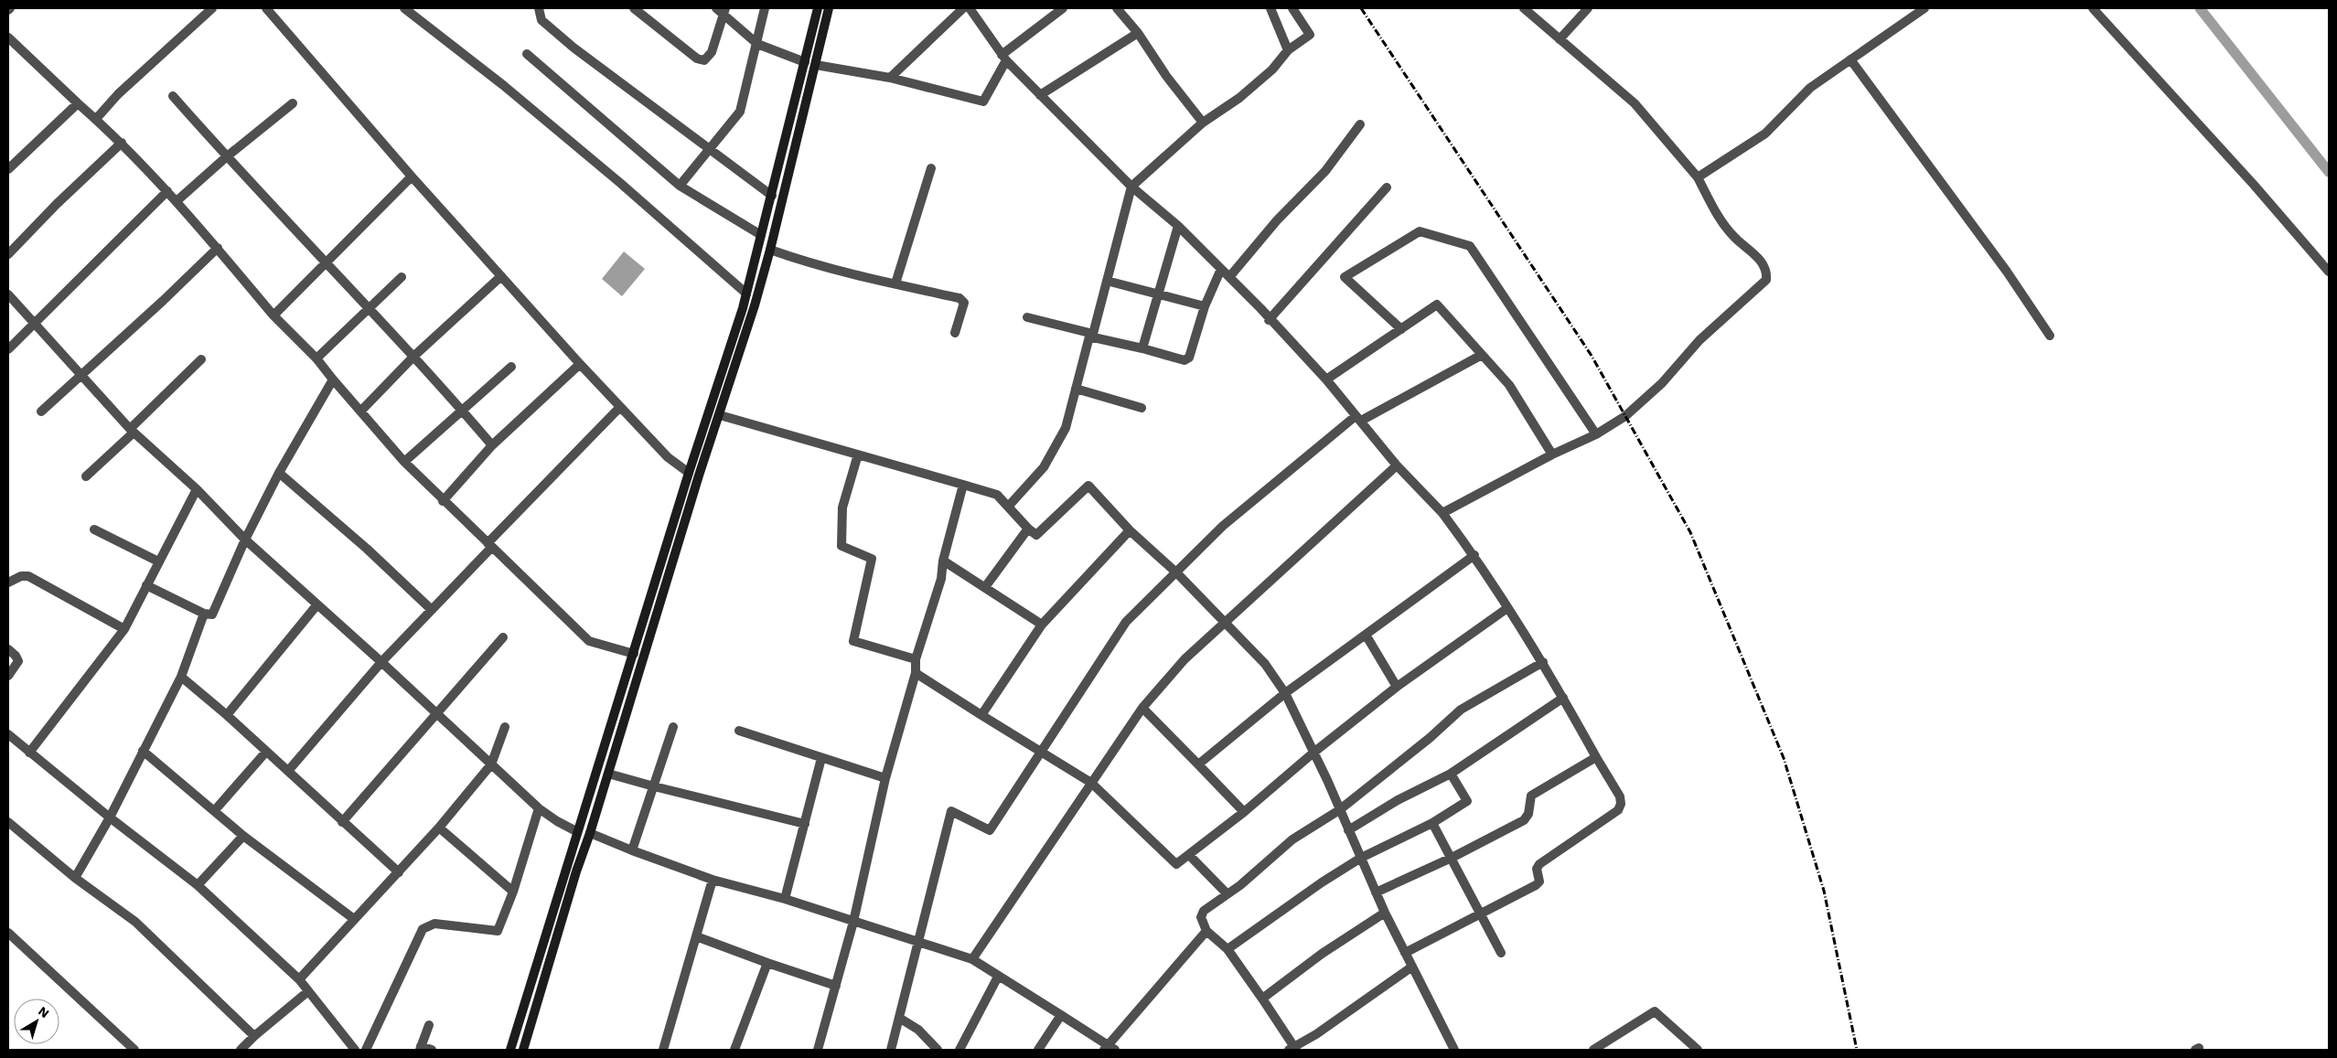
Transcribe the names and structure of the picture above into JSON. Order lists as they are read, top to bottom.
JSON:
{
  "north": "top right"
}
